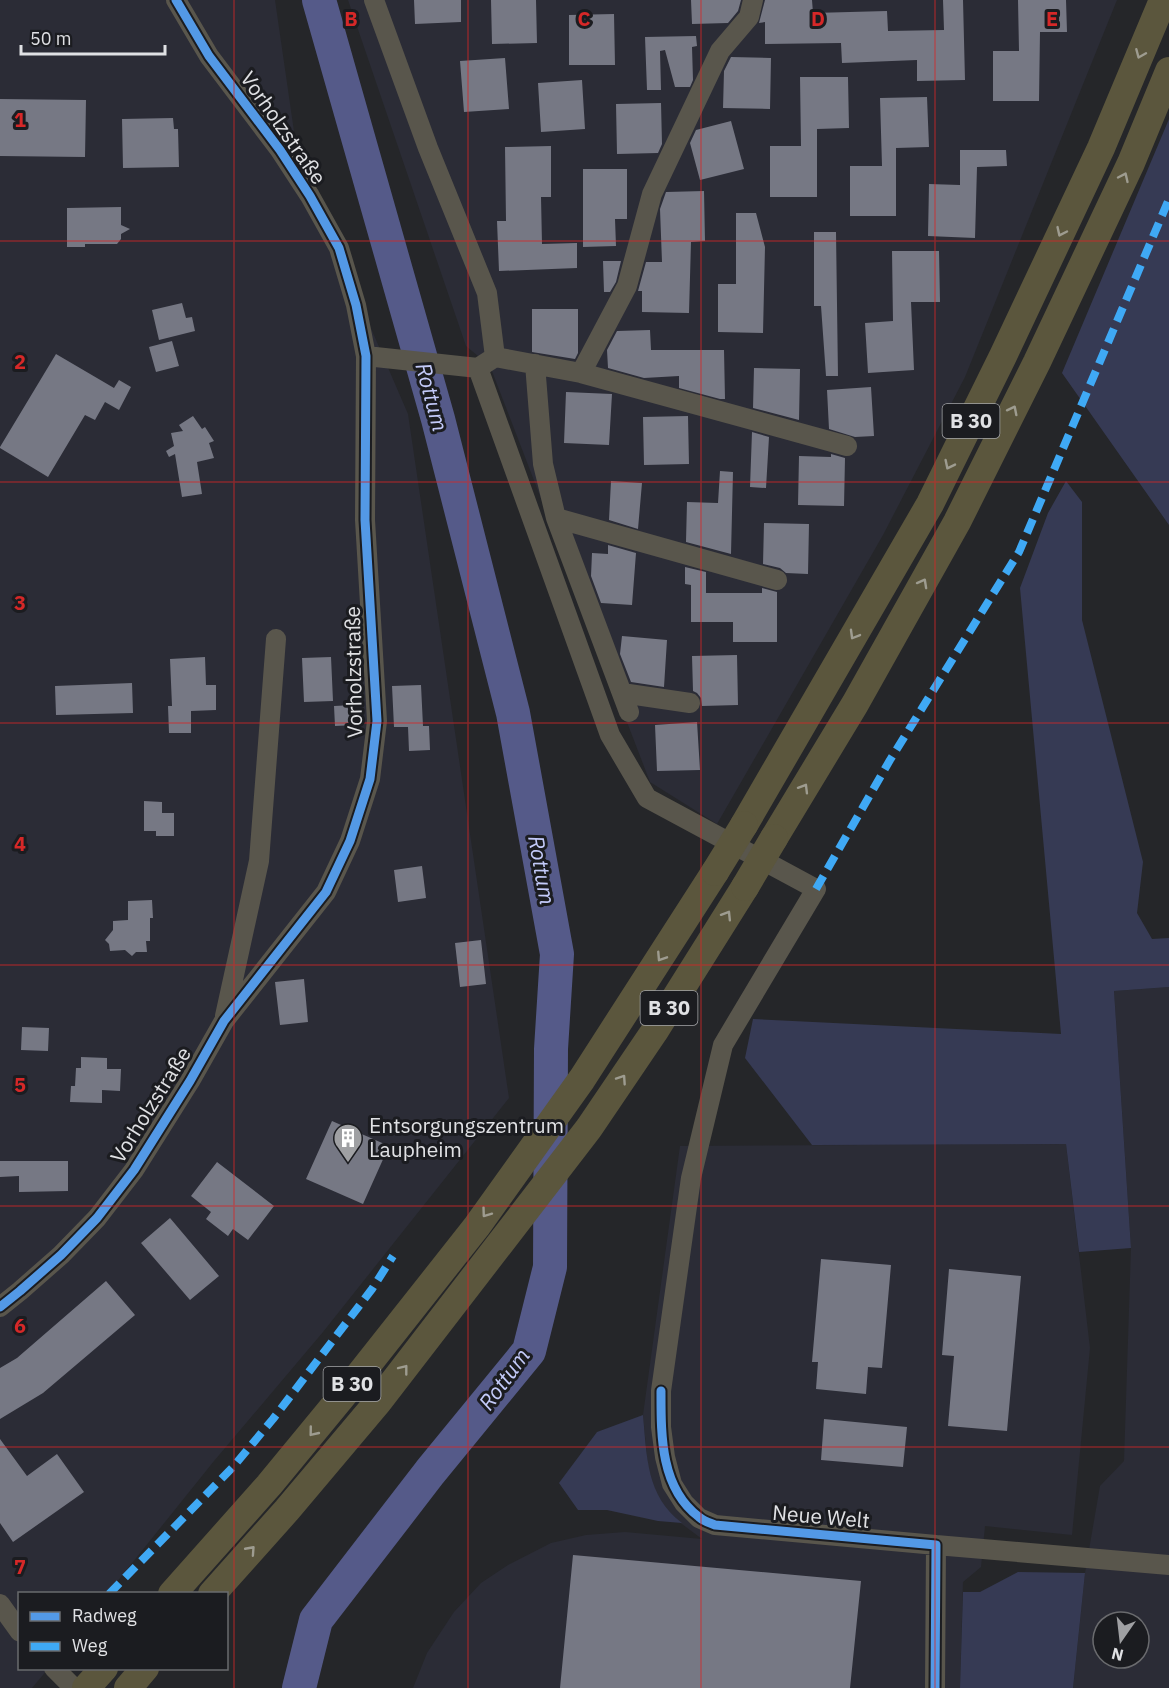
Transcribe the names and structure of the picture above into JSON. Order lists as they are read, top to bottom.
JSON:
{
  "streets": {
    "highway": ["B 30"],
    "street": ["Vorholzstraße", "Neue Welt"]
  },
  "water": ["Rottum"],
  "places": {
    "building": ["Entsorgungszentrum Laupheim"]
  },
  "legend": ["Radweg", "Weg"],
  "scale_bar": "50 m",
  "north": "bottom",
  "grid": {
    "columns": [
      "B",
      "C",
      "D",
      "E"
    ],
    "rows": [
      "1",
      "2",
      "3",
      "4",
      "5",
      "6",
      "7"
    ]
  }
}
